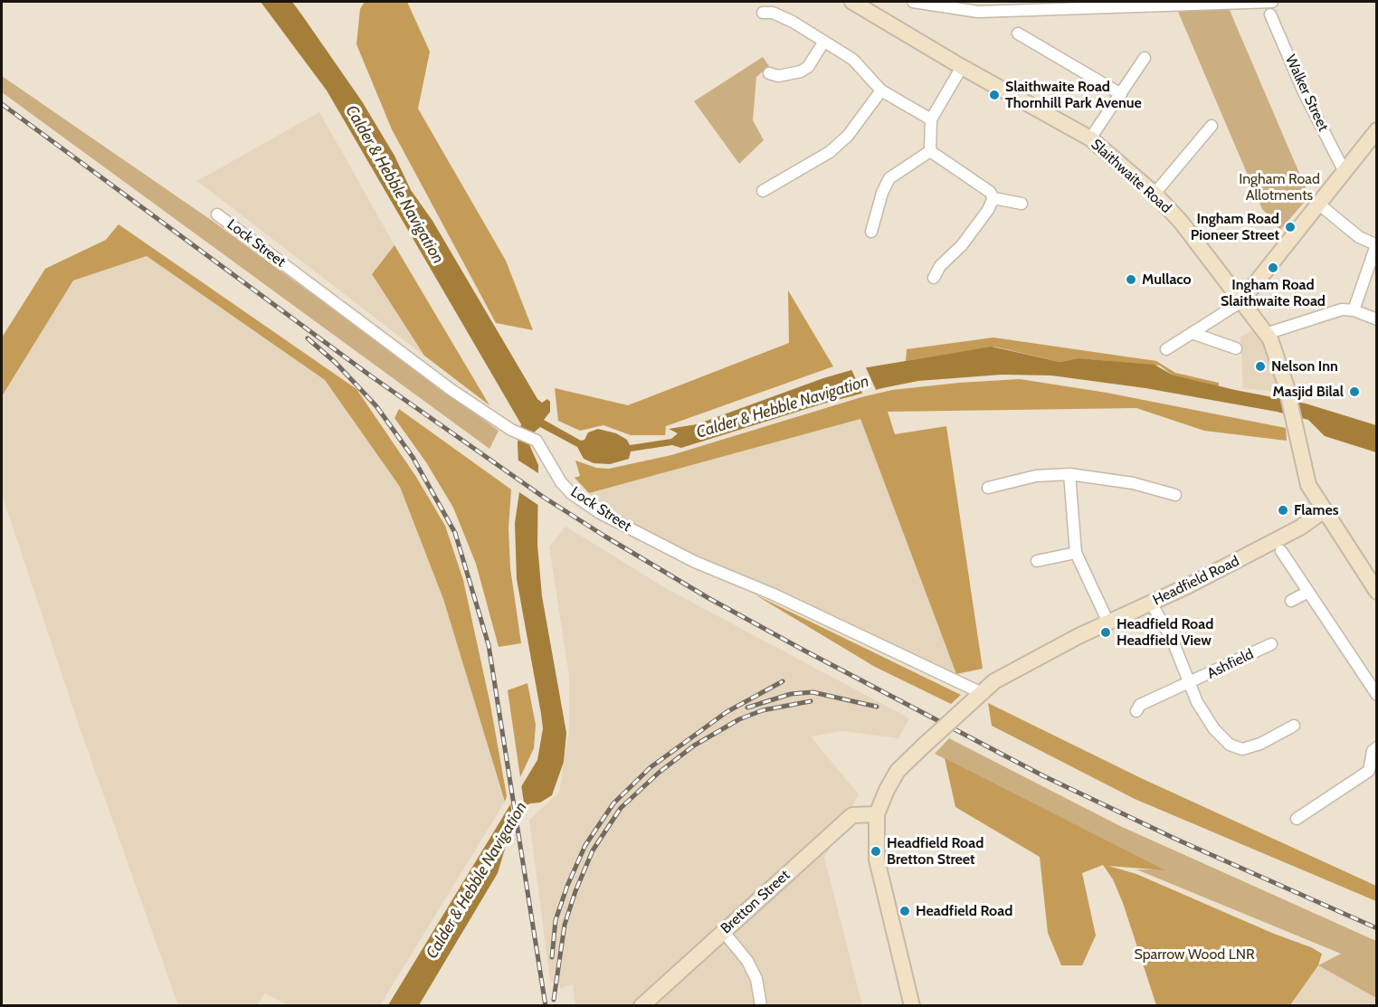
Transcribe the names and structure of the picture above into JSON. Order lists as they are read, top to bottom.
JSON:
{
  "streets": {
    "street": [
      "Walker Street",
      "Slaithwaite Road",
      "Lock Street",
      "Headfield Road",
      "Ashfield",
      "Bretton Street"
    ]
  },
  "crossings": [
    ["Slaithwaite Road", "Headfield Road"],
    ["Lock Street", "Headfield Road"],
    ["Headfield Road", "Ashfield"],
    ["Headfield Road", "Bretton Street"]
  ],
  "water": ["Calder & Hebble Navigation"],
  "parks": ["Ingham Road Allotments", "Sparrow Wood LNR"],
  "places": [
    "Slaithwaite Road Thornhill Park Avenue",
    "Ingham Road Pioneer Street",
    "Ingham Road Slaithwaite Road",
    "Mullaco",
    "Nelson Inn",
    "Masjid Bilal",
    "Flames",
    "Headfield Road Headfield View",
    "Headfield Road Bretton Street",
    "Headfield Road"
  ]
}
